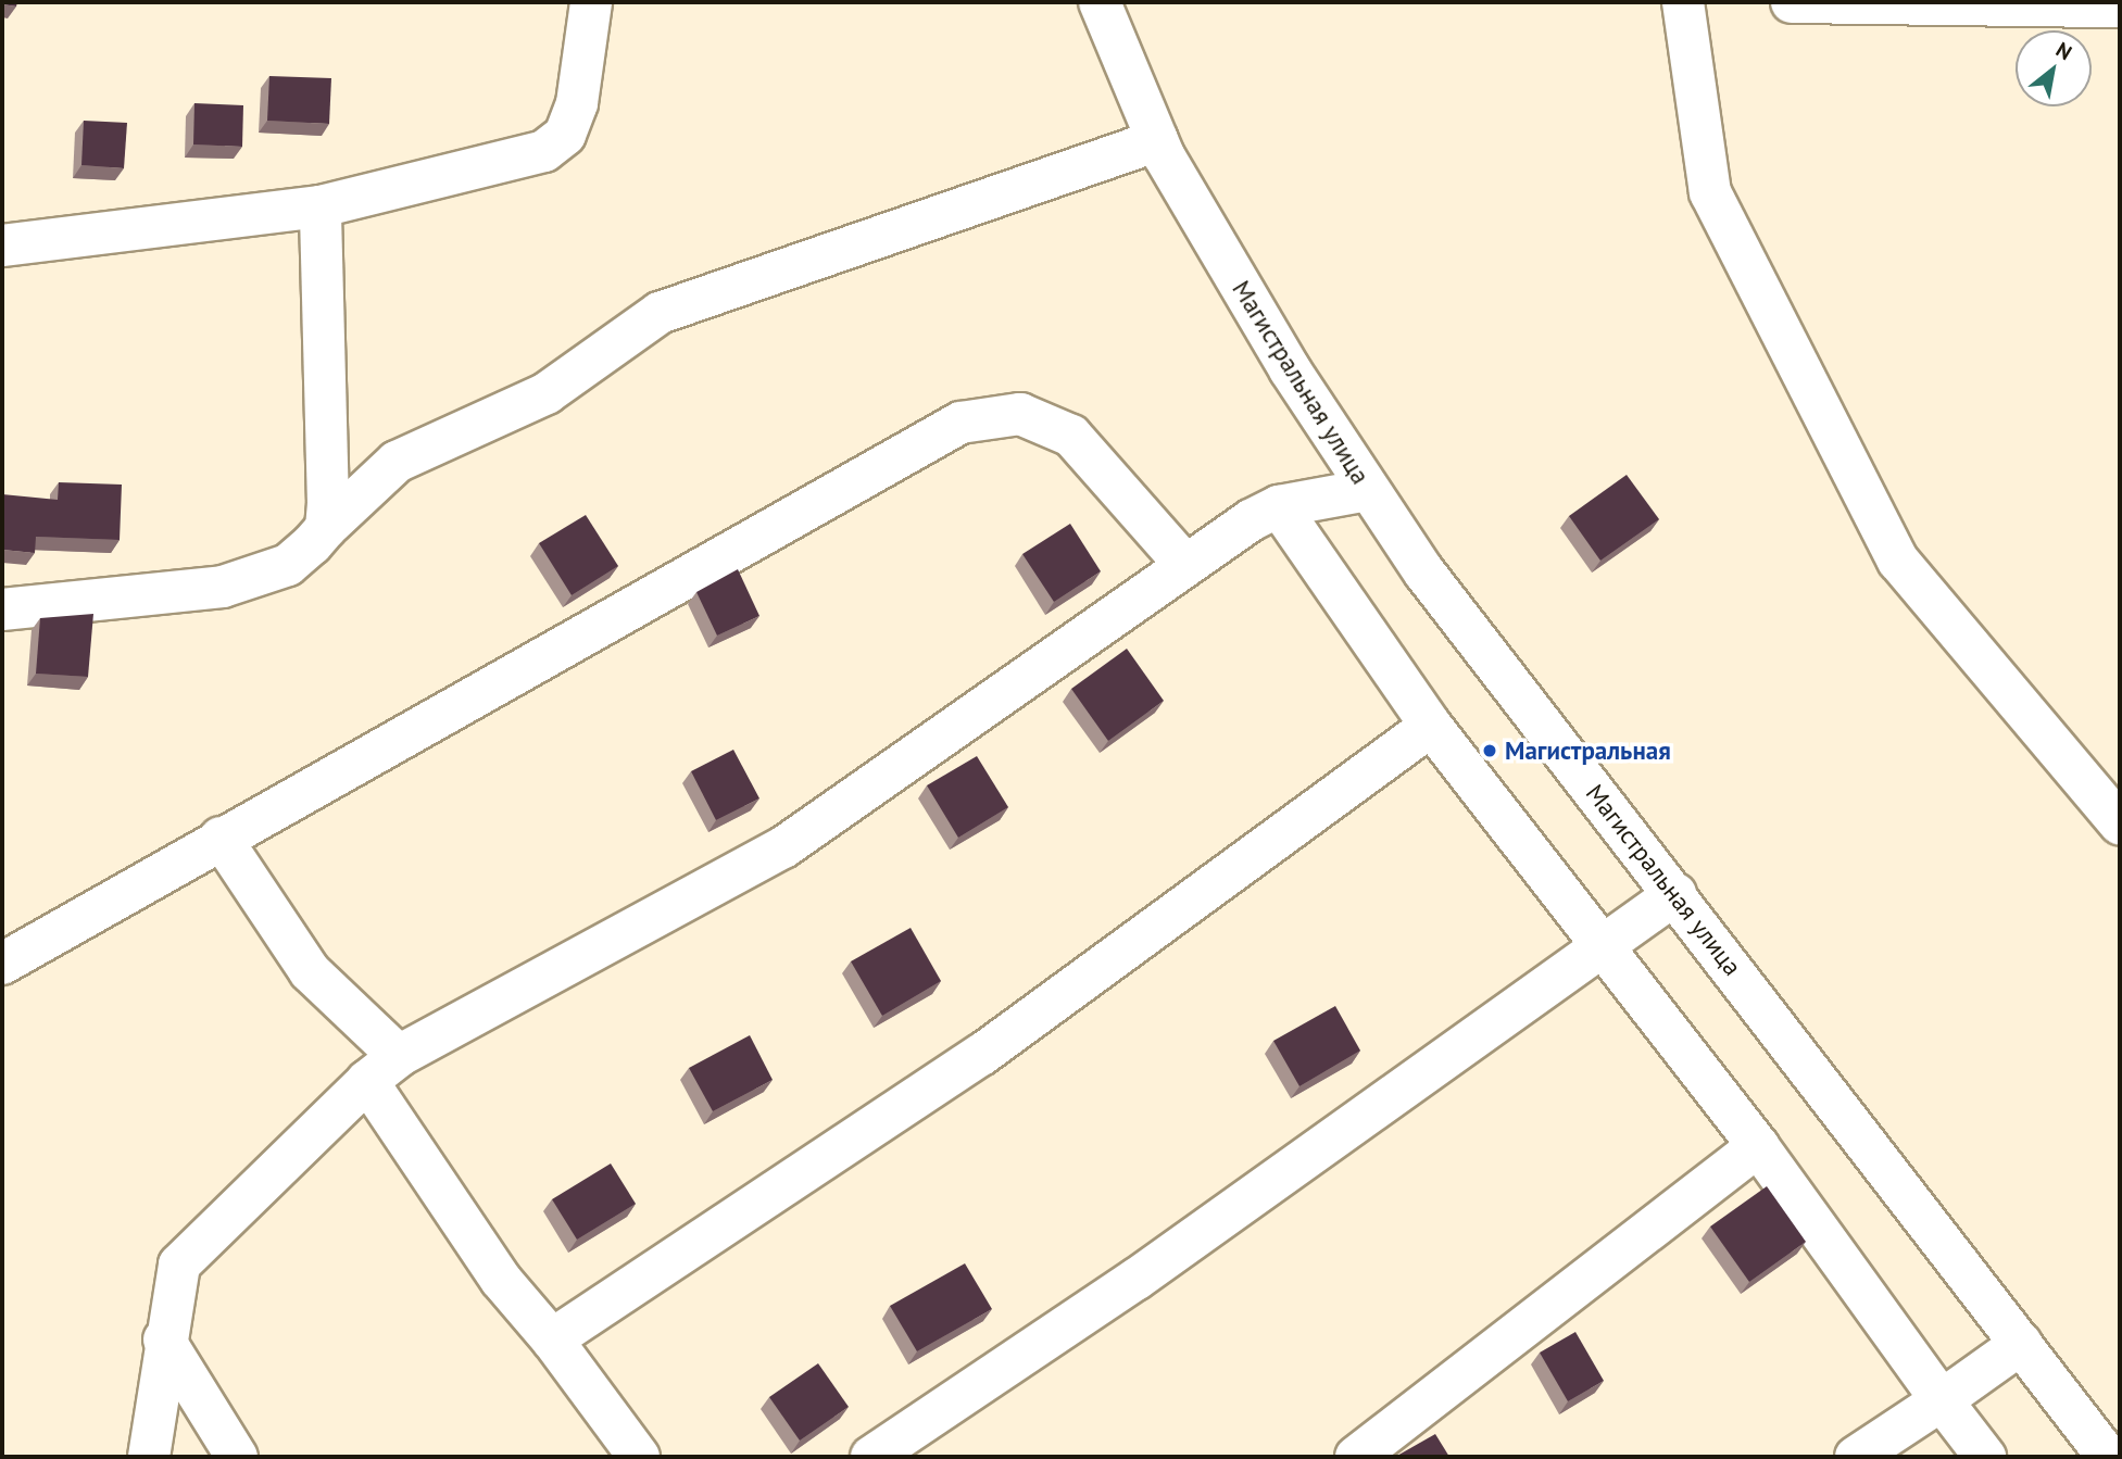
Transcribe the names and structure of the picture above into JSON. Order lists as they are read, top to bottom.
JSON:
{
  "streets": {
    "main road": ["Магистральная улица"]
  },
  "places": ["Магистральная"],
  "north": "top right"
}
